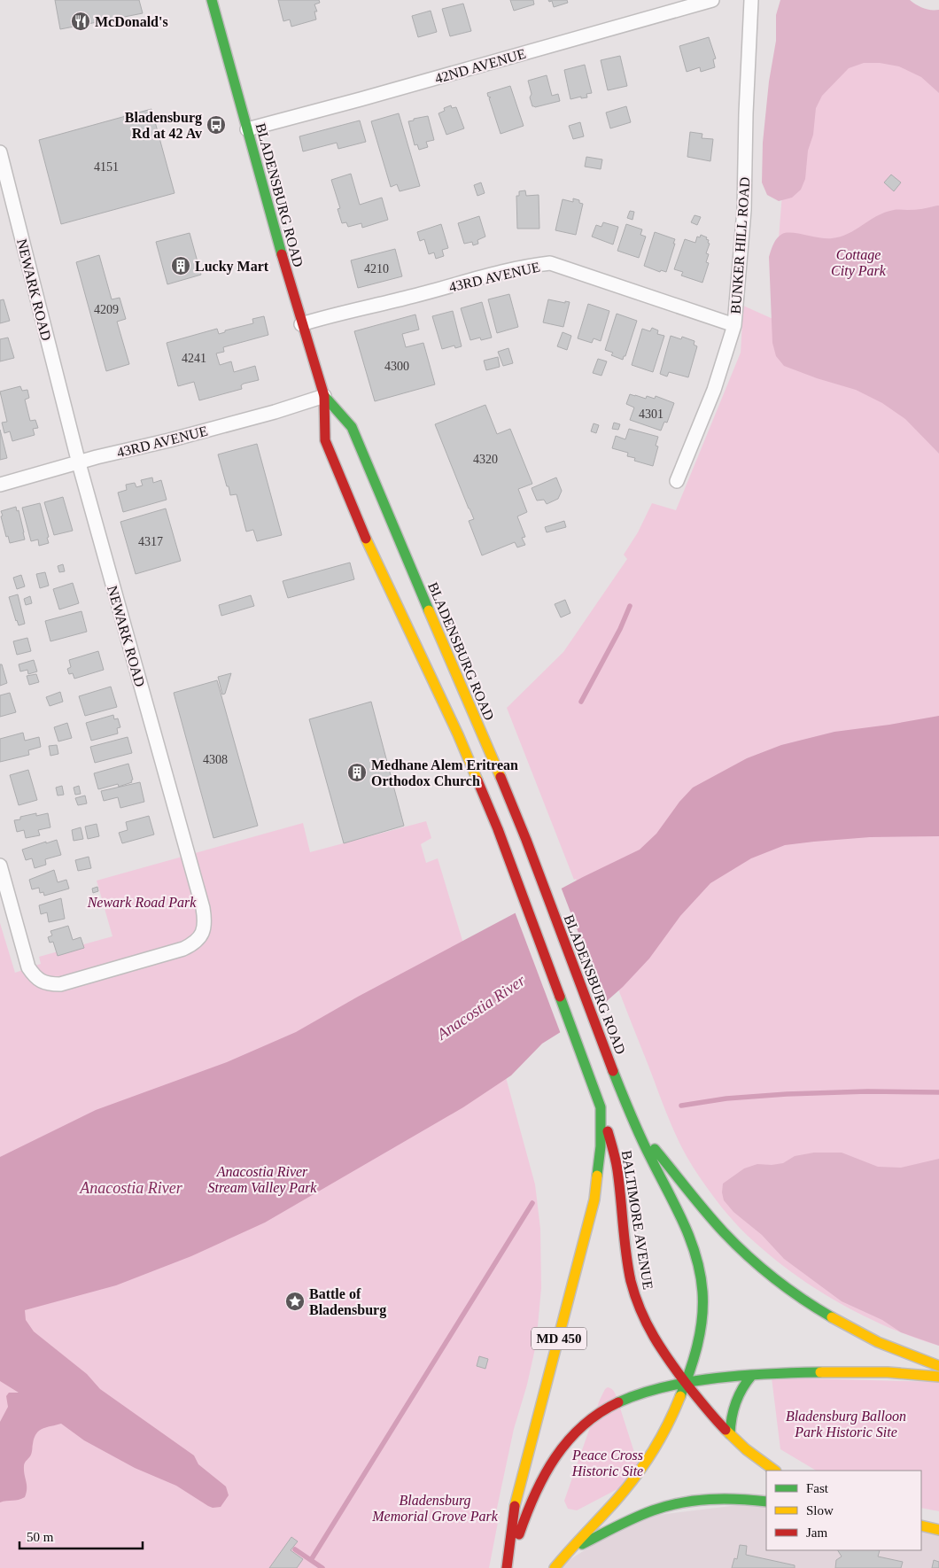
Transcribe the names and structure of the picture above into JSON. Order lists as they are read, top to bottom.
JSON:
{
  "streets": {
    "main road": ["BLADENSBURG ROAD", "BALTIMORE AVENUE", "MD 450"],
    "street": [
      "42ND AVENUE",
      "BUNKER HILL ROAD",
      "43RD AVENUE",
      "NEWARK ROAD"
    ]
  },
  "crossings": [
    ["42ND AVENUE", "BLADENSBURG ROAD"],
    ["BLADENSBURG ROAD", "43RD AVENUE"],
    ["BLADENSBURG ROAD", "BALTIMORE AVENUE"],
    ["BUNKER HILL ROAD", "43RD AVENUE"],
    ["43RD AVENUE", "NEWARK ROAD"]
  ],
  "water": ["Anacostia River"],
  "parks": [
    "Cottage City Park",
    "Newark Road Park",
    "Anacostia River Stream Valley Park",
    "Bladensburg Balloon Park Historic Site",
    "Peace Cross Historic Site",
    "Bladensburg Memorial Grove Park"
  ],
  "places": {
    "restaurant": ["McDonald's"],
    "bus stop": ["Bladensburg Rd at 42 Av"],
    "building": ["Lucky Mart", "Medhane Alem Eritrean Orthodox Church"],
    "place": ["Battle of Bladensburg"]
  },
  "house_numbers": [
    "4151",
    "4210",
    "4209",
    "4241",
    "4300",
    "4301",
    "4320",
    "4317",
    "4308"
  ],
  "legend": ["Fast", "Slow", "Jam"],
  "scale_bar": "50 m"
}
